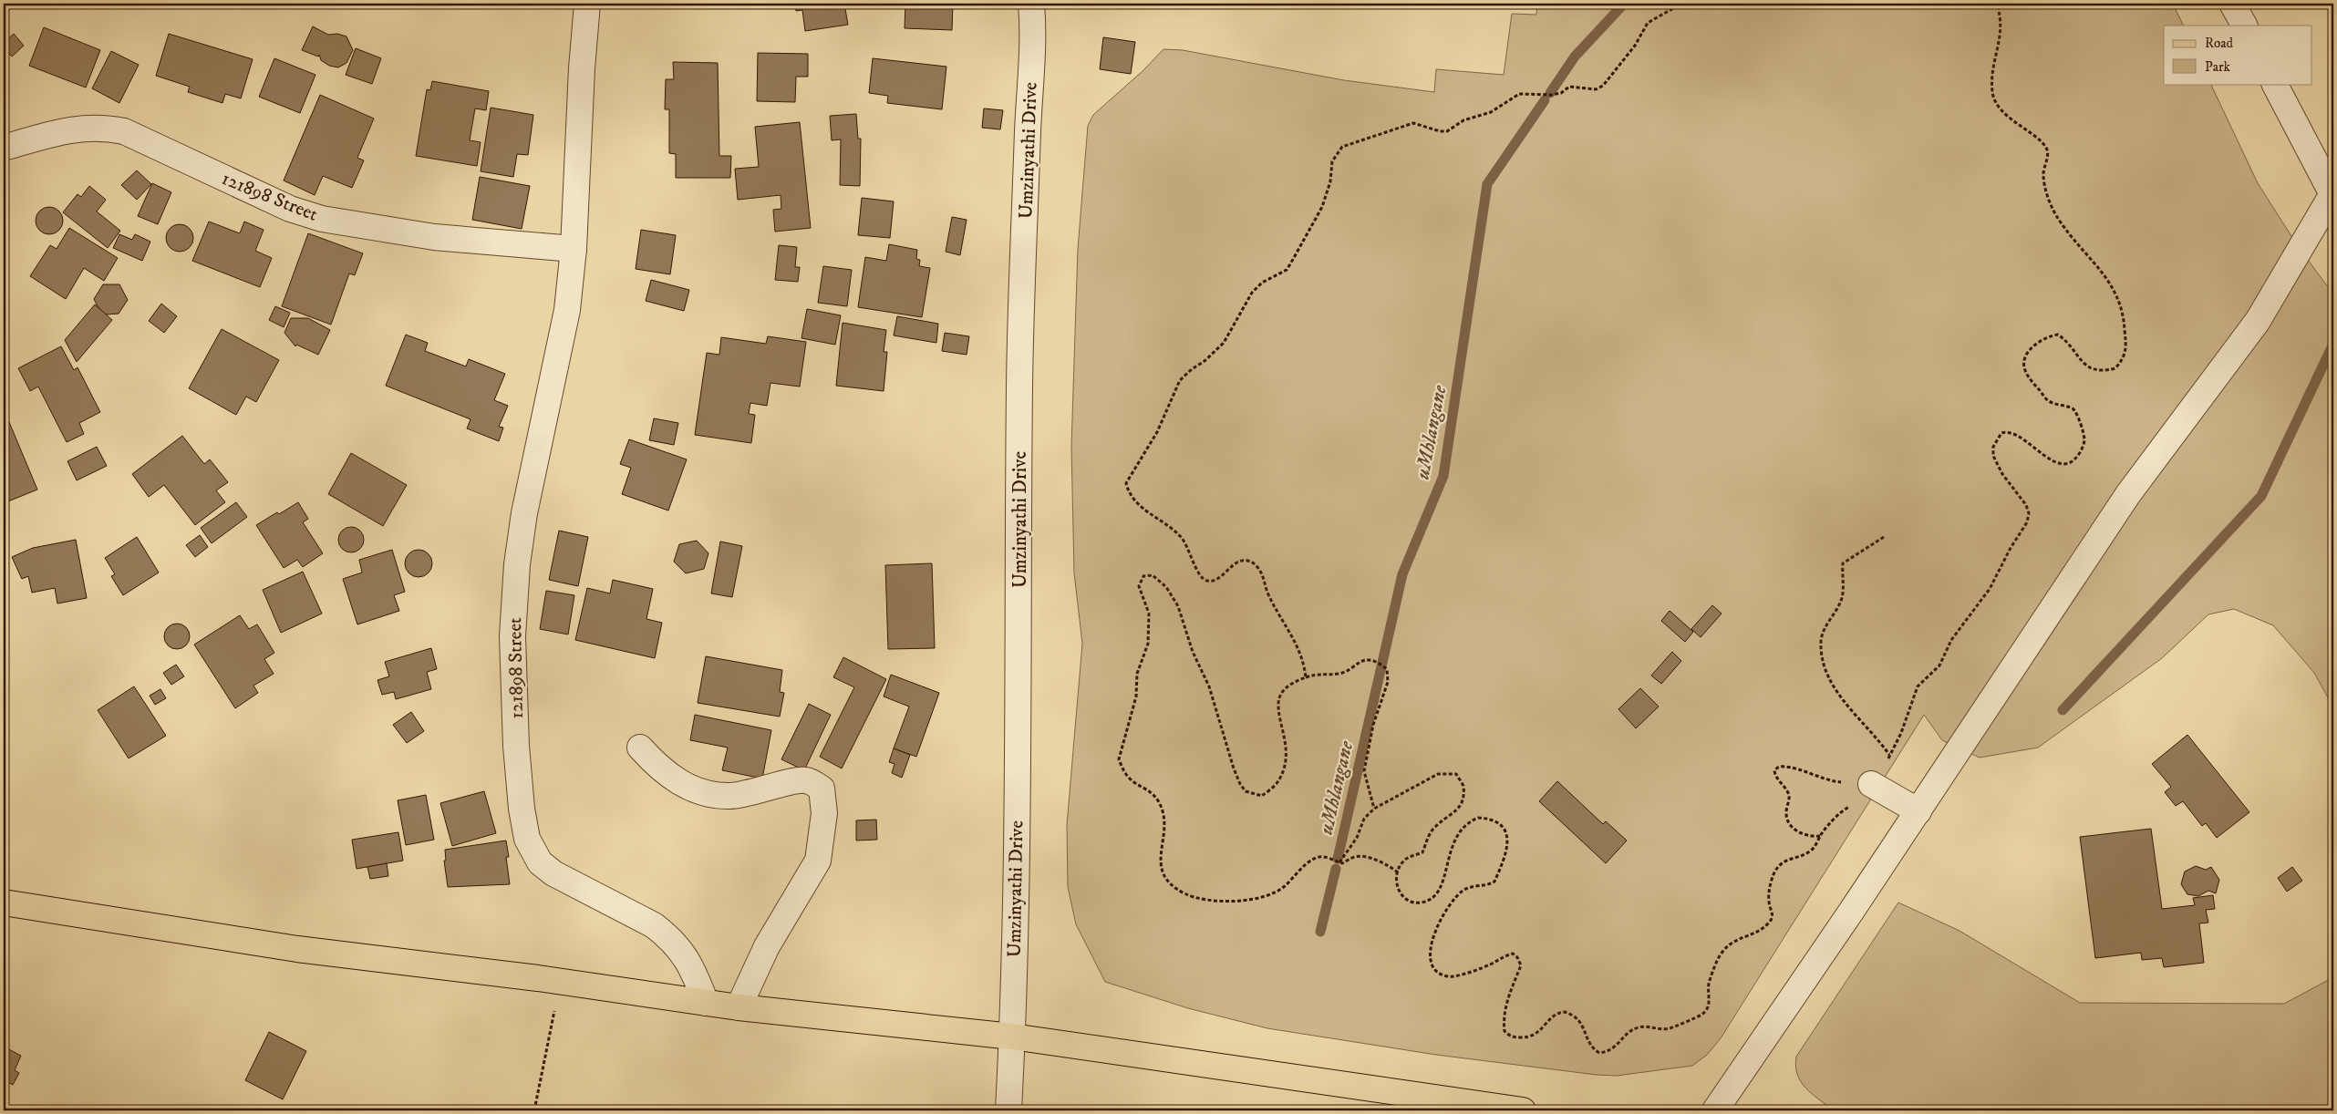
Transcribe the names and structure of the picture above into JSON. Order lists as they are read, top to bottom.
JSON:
{
  "streets": {
    "street": ["Umzinyathi Drive", "121898 Street"]
  },
  "water": ["uMhlangane"],
  "legend": ["Road", "Park"]
}
